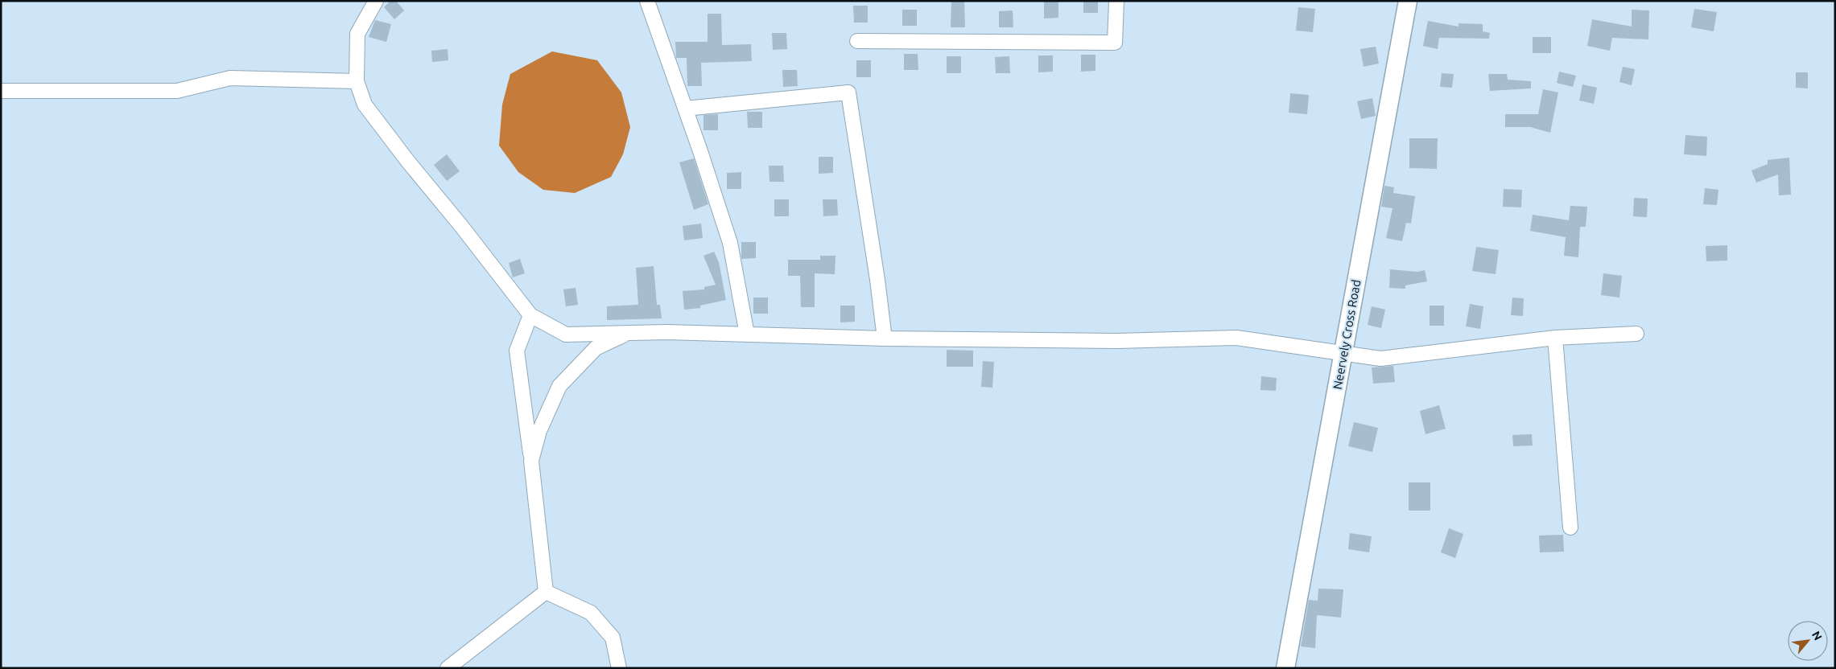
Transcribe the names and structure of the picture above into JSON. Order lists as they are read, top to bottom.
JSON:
{
  "streets": {
    "street": ["Neervely Cross Road"]
  },
  "north": "top right"
}
